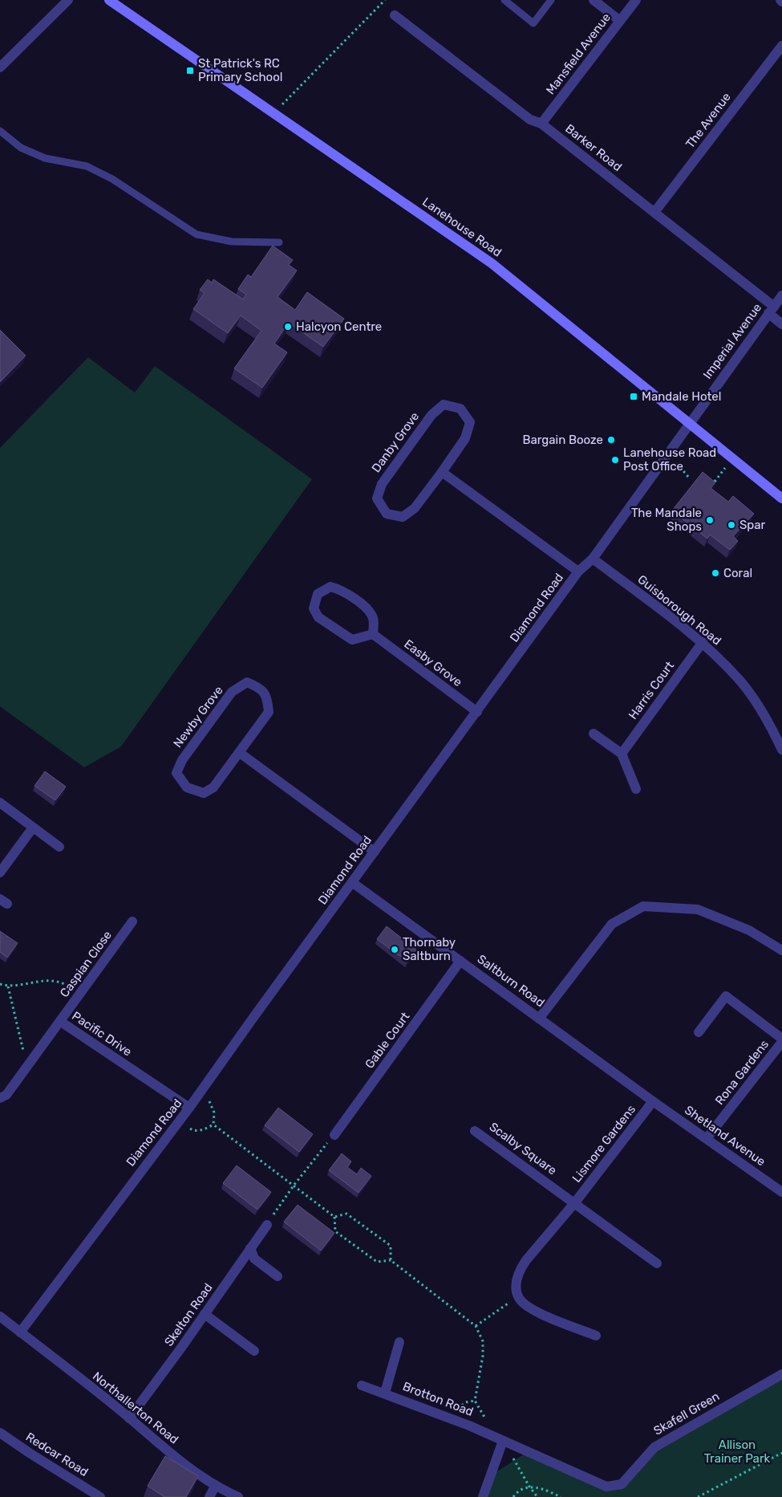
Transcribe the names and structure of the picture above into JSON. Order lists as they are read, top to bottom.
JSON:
{
  "streets": {
    "street": [
      "Mansfield Avenue",
      "The Avenue",
      "Barker Road",
      "Lanehouse Road",
      "Imperial Avenue",
      "Danby Grove",
      "Diamond Road",
      "Guisborough Road",
      "Easby Grove",
      "Harris Court",
      "Newby Grove",
      "Caspian Close",
      "Saltburn Road",
      "Pacific Drive",
      "Gable Court",
      "Rona Gardens",
      "Shetland Avenue",
      "Lismore Gardens",
      "Scalby Square",
      "Skelton Road",
      "Brotton Road",
      "Northallerton Road",
      "Skafell Green",
      "Redcar Road"
    ]
  },
  "crossings": [
    ["Mansfield Avenue", "Barker Road"],
    ["The Avenue", "Barker Road"],
    ["Barker Road", "Imperial Avenue"],
    ["Lanehouse Road", "Imperial Avenue"],
    ["Lanehouse Road", "Diamond Road"],
    ["Imperial Avenue", "Diamond Road"],
    ["Diamond Road", "Guisborough Road"],
    ["Diamond Road", "Easby Grove"],
    ["Diamond Road", "Saltburn Road"],
    ["Diamond Road", "Pacific Drive"],
    ["Diamond Road", "Northallerton Road"],
    ["Guisborough Road", "Harris Court"],
    ["Caspian Close", "Pacific Drive"],
    ["Saltburn Road", "Gable Court"],
    ["Saltburn Road", "Shetland Avenue"],
    ["Saltburn Road", "Lismore Gardens"],
    ["Rona Gardens", "Shetland Avenue"],
    ["Shetland Avenue", "Lismore Gardens"],
    ["Lismore Gardens", "Scalby Square"],
    ["Skelton Road", "Northallerton Road"],
    ["Brotton Road", "Skafell Green"]
  ],
  "parks": ["Allison Trainer Park"],
  "places": {
    "transit": ["St Patrick's RC Primary School", "Mandale Hotel"],
    "other": [
      "Halcyon Centre",
      "Bargain Booze",
      "Lanehouse Road Post Office",
      "The Mandale Shops",
      "Spar",
      "Coral",
      "Thornaby Saltburn"
    ]
  }
}
